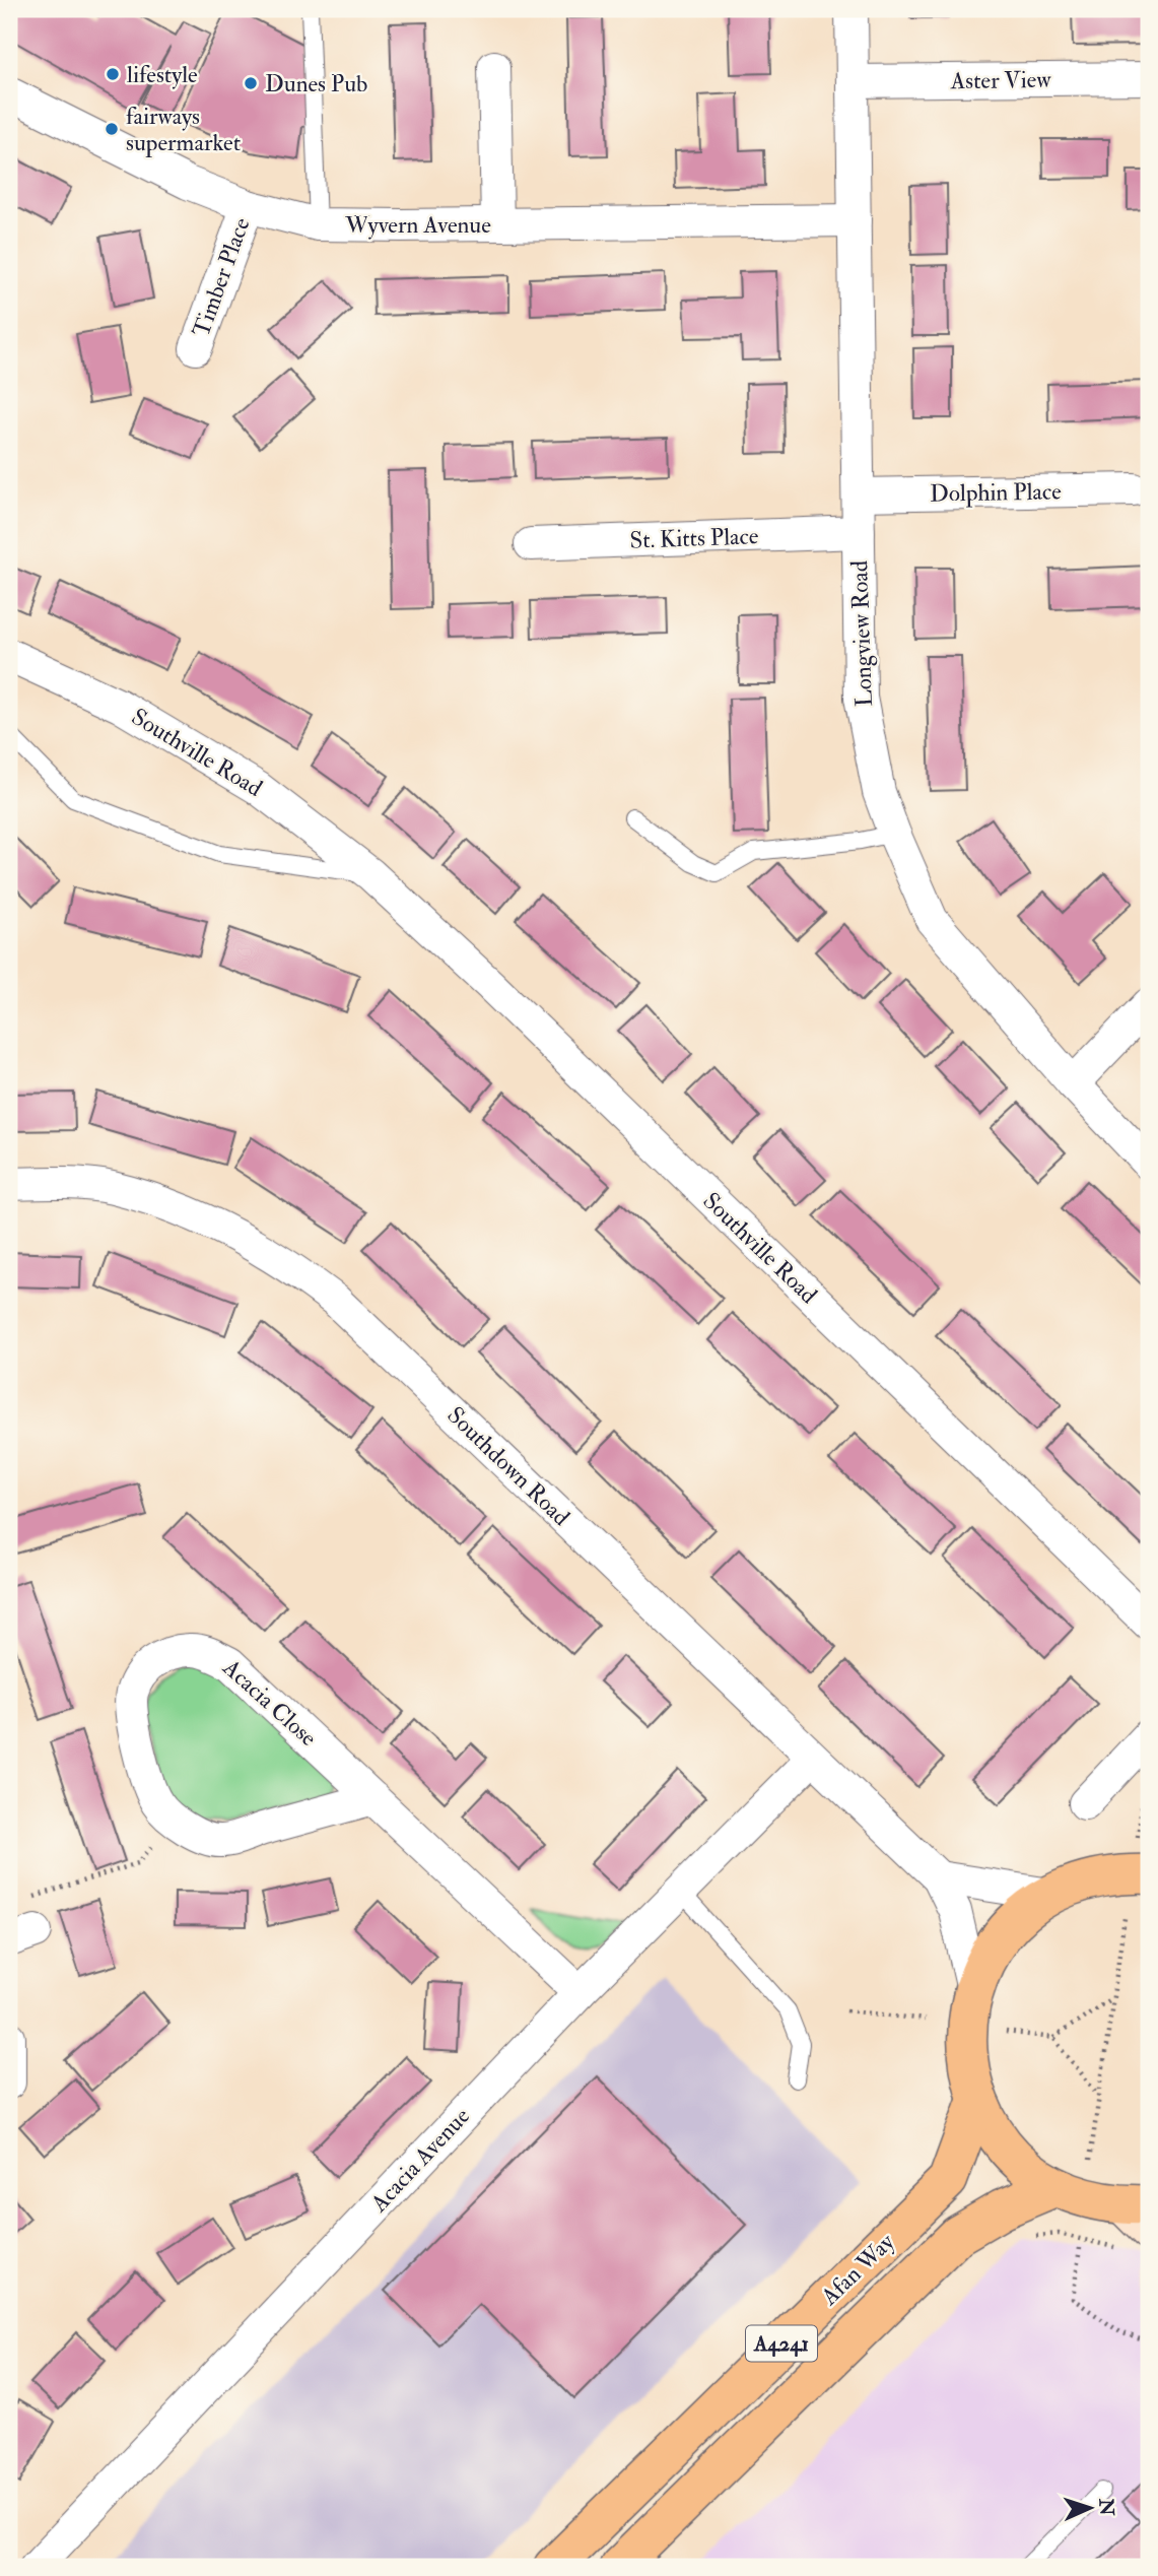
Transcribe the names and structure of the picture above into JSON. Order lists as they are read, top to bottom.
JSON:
{
  "streets": {
    "main road": ["Afan Way", "A4241"],
    "street": [
      "Aster View",
      "Wyvern Avenue",
      "Timber Place",
      "Dolphin Place",
      "St. Kitts Place",
      "Longview Road",
      "Southville Road",
      "Southdown Road",
      "Acacia Close",
      "Acacia Avenue"
    ]
  },
  "crossings": [
    ["Aster View", "Longview Road"],
    ["Wyvern Avenue", "Timber Place"],
    ["Wyvern Avenue", "Longview Road"],
    ["Dolphin Place", "Longview Road"],
    ["St. Kitts Place", "Longview Road"],
    ["Southdown Road", "Acacia Avenue"],
    ["Acacia Close", "Acacia Avenue"]
  ],
  "places": ["lifestyle", "Dunes Pub", "fairways supermarket"],
  "north": "right"
}
